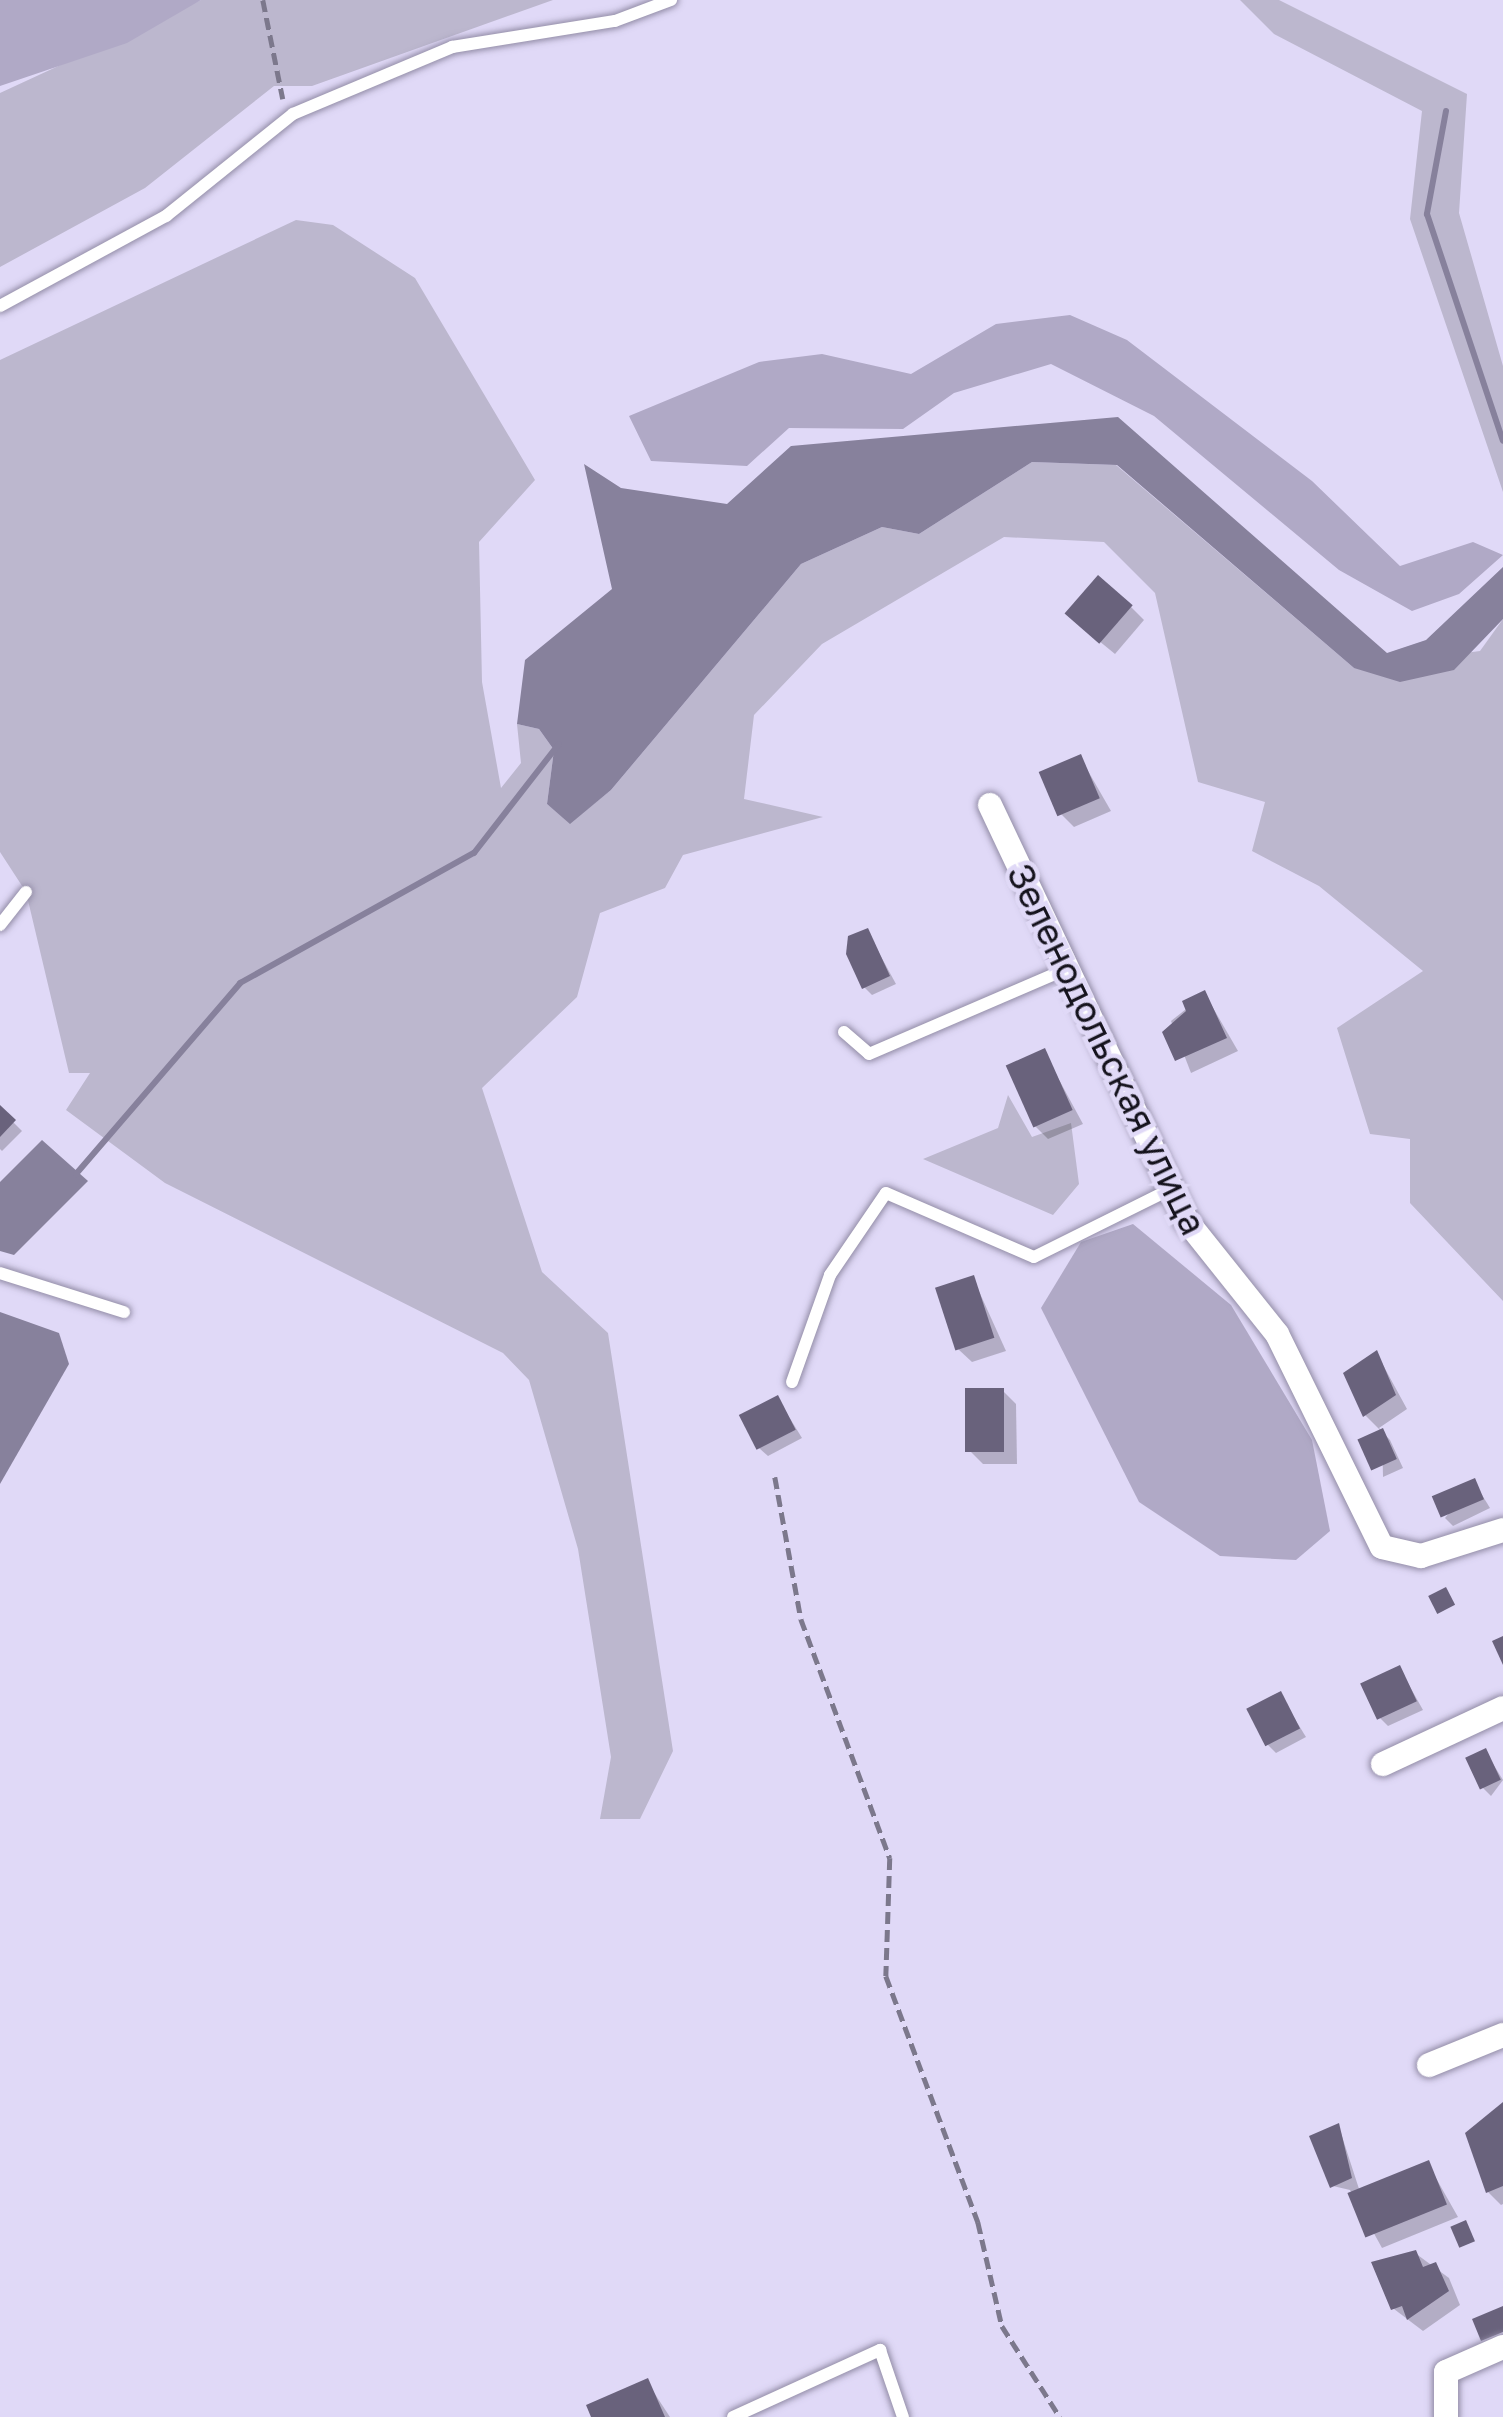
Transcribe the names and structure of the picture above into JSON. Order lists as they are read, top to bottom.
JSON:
{
  "streets": {
    "street": ["Зеленодольская улица"]
  }
}
